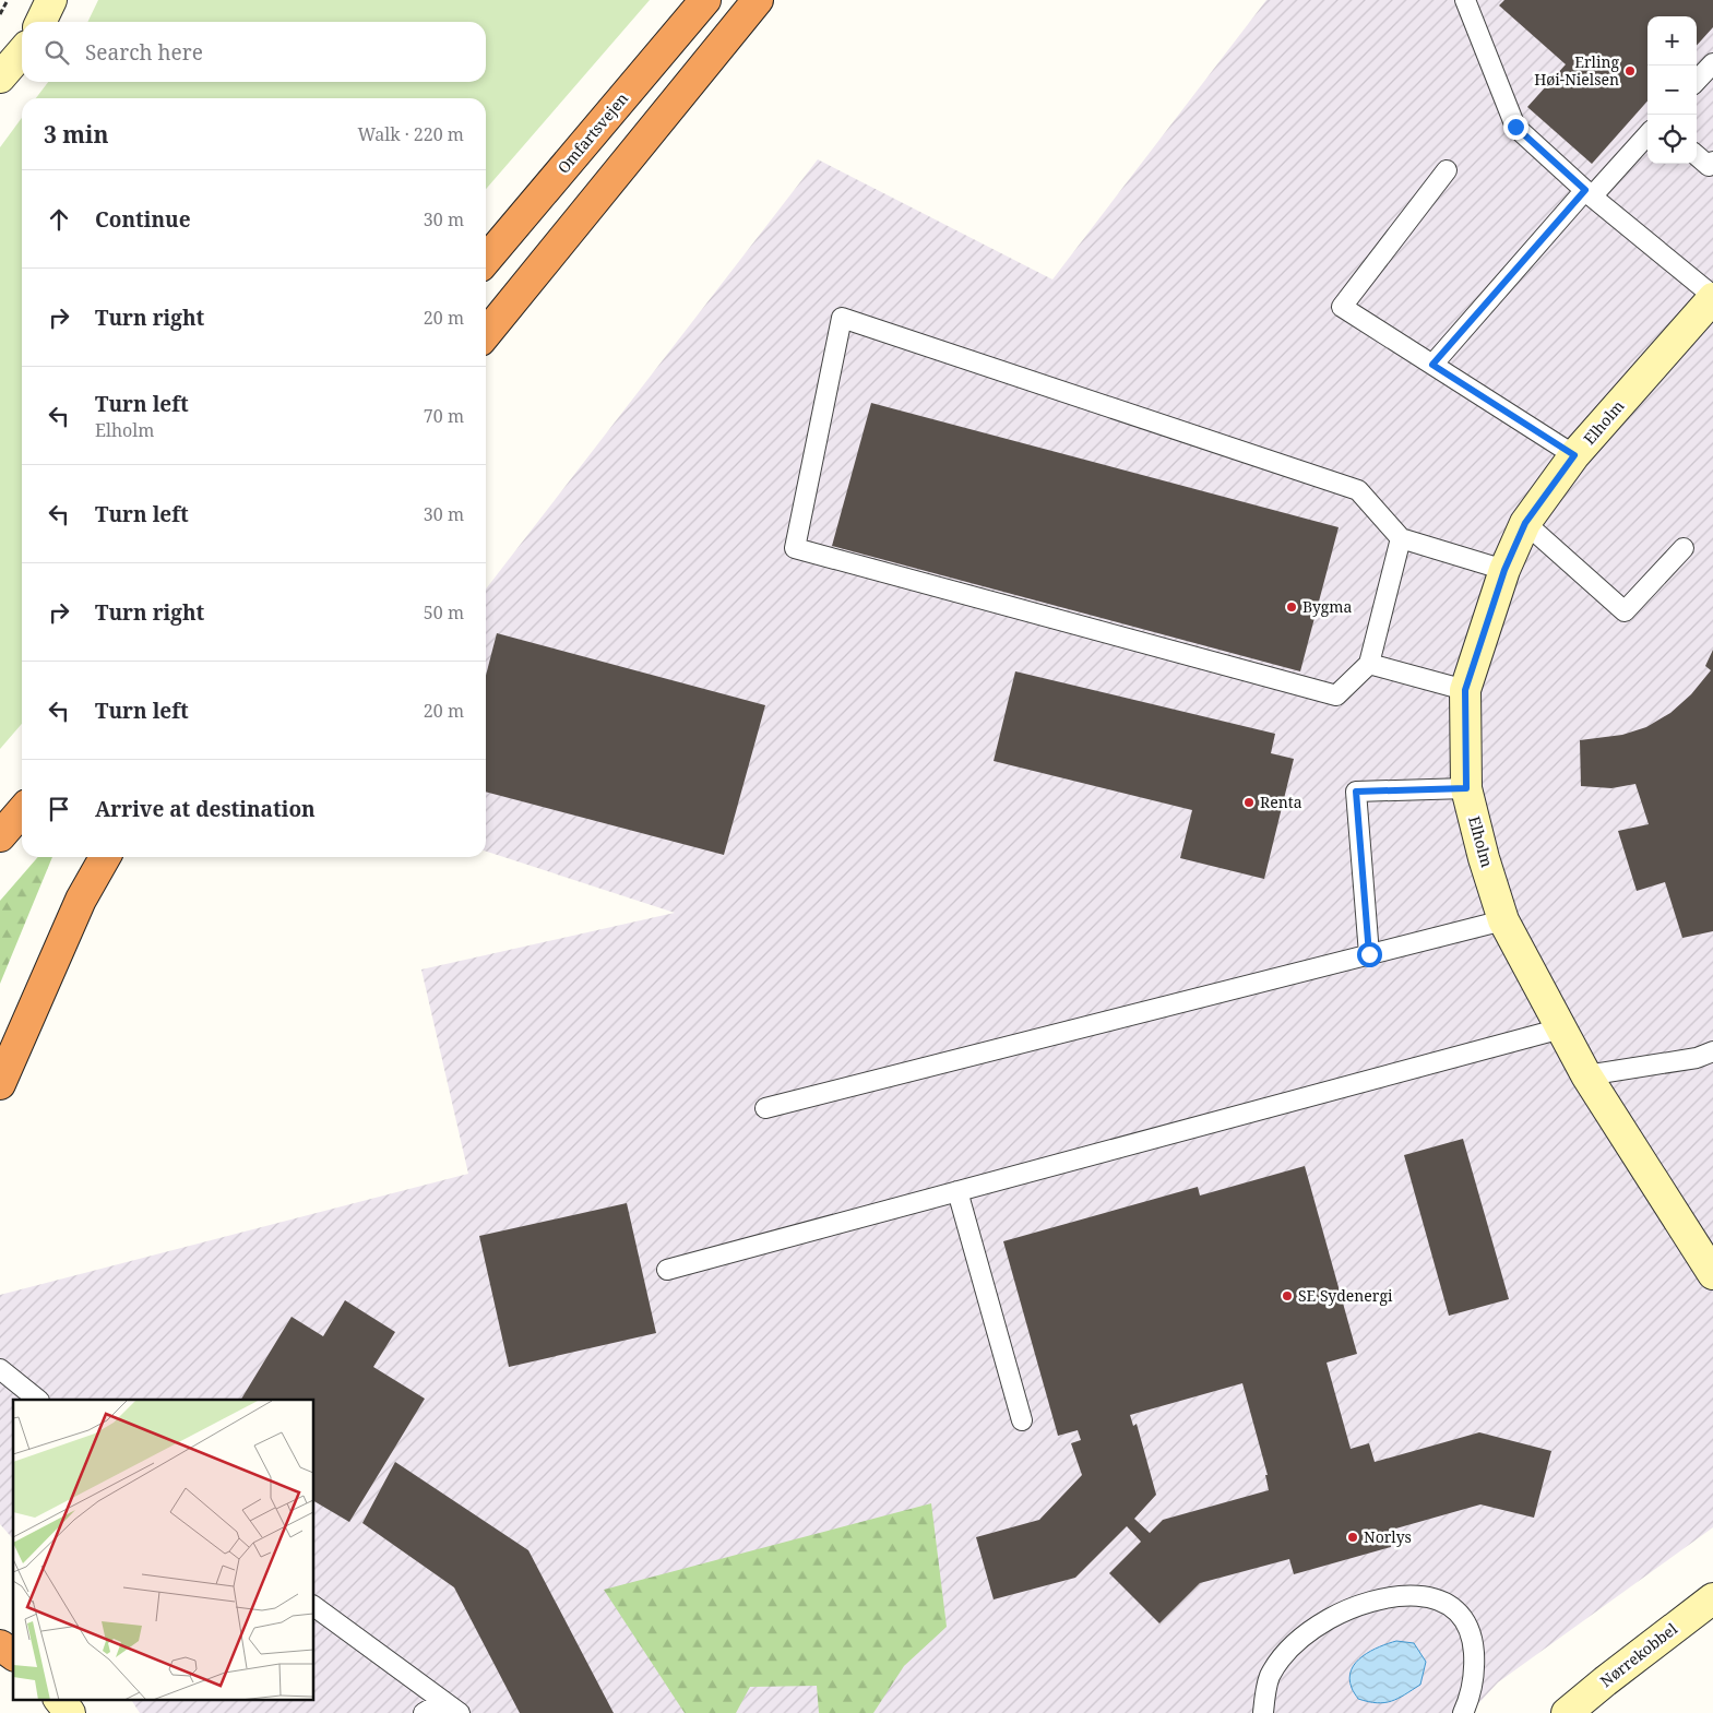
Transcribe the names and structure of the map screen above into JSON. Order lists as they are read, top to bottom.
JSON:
{
  "streets": {
    "highway": ["Omfartsvejen"],
    "street": ["Elholm", "Nørrekobbel"]
  },
  "places": [
    "Erling Høi-Nielsen",
    "Bygma",
    "Renta",
    "SE Sydenergi",
    "Norlys"
  ],
  "page": {
    "map_buttons": ["+", "−"],
    "search": "Search here",
    "heading": ["3 min", "Walk · 220 m"],
    "list": [
      ["Continue", "30 m"],
      ["Turn right", "20 m"],
      ["Turn left", "Elholm", "70 m"],
      ["Turn left", "30 m"],
      ["Turn right", "50 m"],
      ["Turn left", "20 m"],
      "Arrive at destination"
    ]
  }
}
